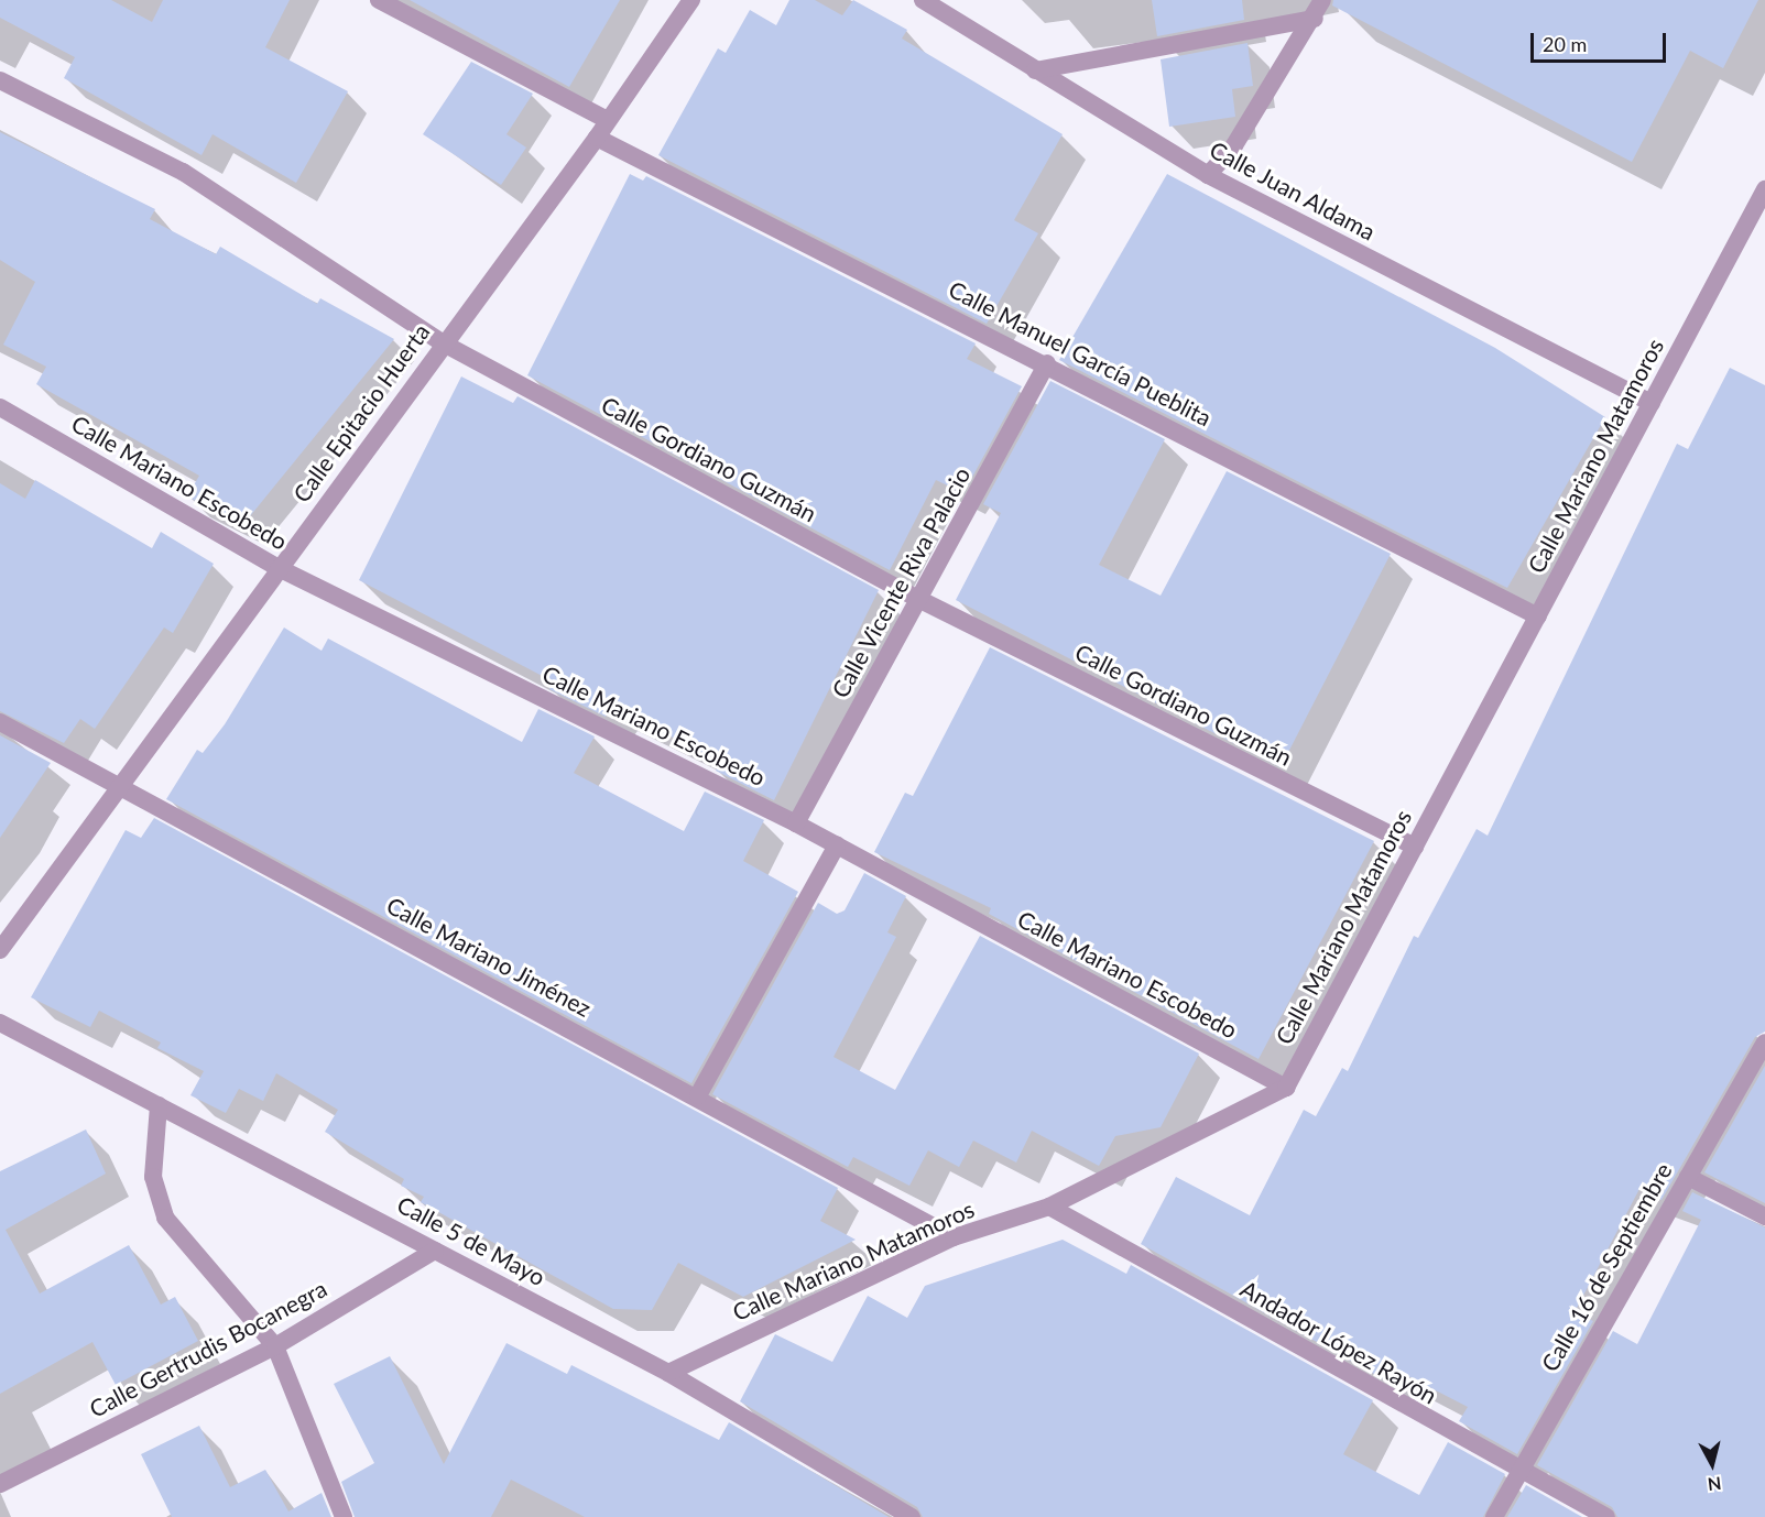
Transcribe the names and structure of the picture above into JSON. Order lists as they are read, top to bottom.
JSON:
{
  "streets": {
    "street": [
      "Calle Juan Aldama",
      "Calle Manuel García Pueblita",
      "Calle Epitacio Huerta",
      "Calle Mariano Matamoros",
      "Calle Gordiano Guzmán",
      "Calle Mariano Escobedo",
      "Calle Vicente Riva Palacio",
      "Calle Mariano Jiménez",
      "Calle 5 de Mayo",
      "Calle 16 de Septiembre",
      "Andador López Rayón",
      "Calle Gertrudis Bocanegra"
    ]
  },
  "crossings": [
    ["Calle Juan Aldama", "Calle Mariano Matamoros"],
    ["Calle Manuel García Pueblita", "Calle Epitacio Huerta"],
    ["Calle Manuel García Pueblita", "Calle Mariano Matamoros"],
    ["Calle Manuel García Pueblita", "Calle Vicente Riva Palacio"],
    ["Calle Epitacio Huerta", "Calle Gordiano Guzmán"],
    ["Calle Epitacio Huerta", "Calle Mariano Escobedo"],
    ["Calle Epitacio Huerta", "Calle Mariano Jiménez"],
    ["Calle Mariano Matamoros", "Calle Gordiano Guzmán"],
    ["Calle Mariano Matamoros", "Calle Mariano Escobedo"],
    ["Calle Mariano Matamoros", "Calle Mariano Jiménez"],
    ["Calle Mariano Matamoros", "Calle 5 de Mayo"],
    ["Calle Mariano Matamoros", "Andador López Rayón"],
    ["Calle Gordiano Guzmán", "Calle Vicente Riva Palacio"],
    ["Calle Mariano Escobedo", "Calle Vicente Riva Palacio"],
    ["Calle 5 de Mayo", "Calle Gertrudis Bocanegra"],
    ["Calle 16 de Septiembre", "Andador López Rayón"]
  ],
  "scale_bar": "20 m",
  "north": "bottom"
}
